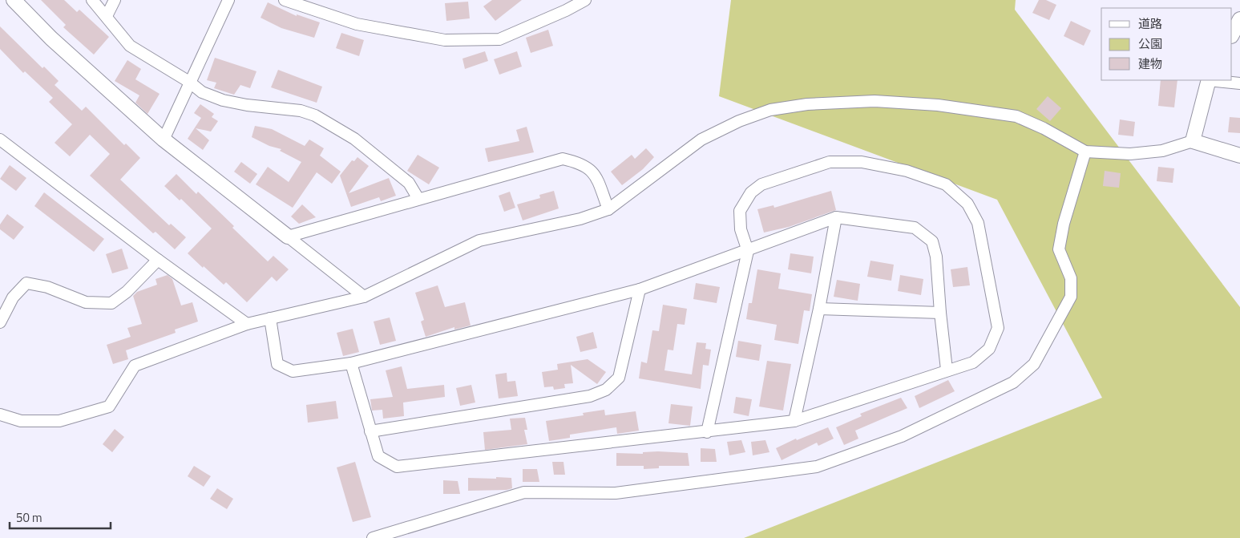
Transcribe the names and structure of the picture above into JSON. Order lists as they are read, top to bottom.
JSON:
{
  "legend": ["道路", "公園", "建物"],
  "scale_bar": "50 m"
}
